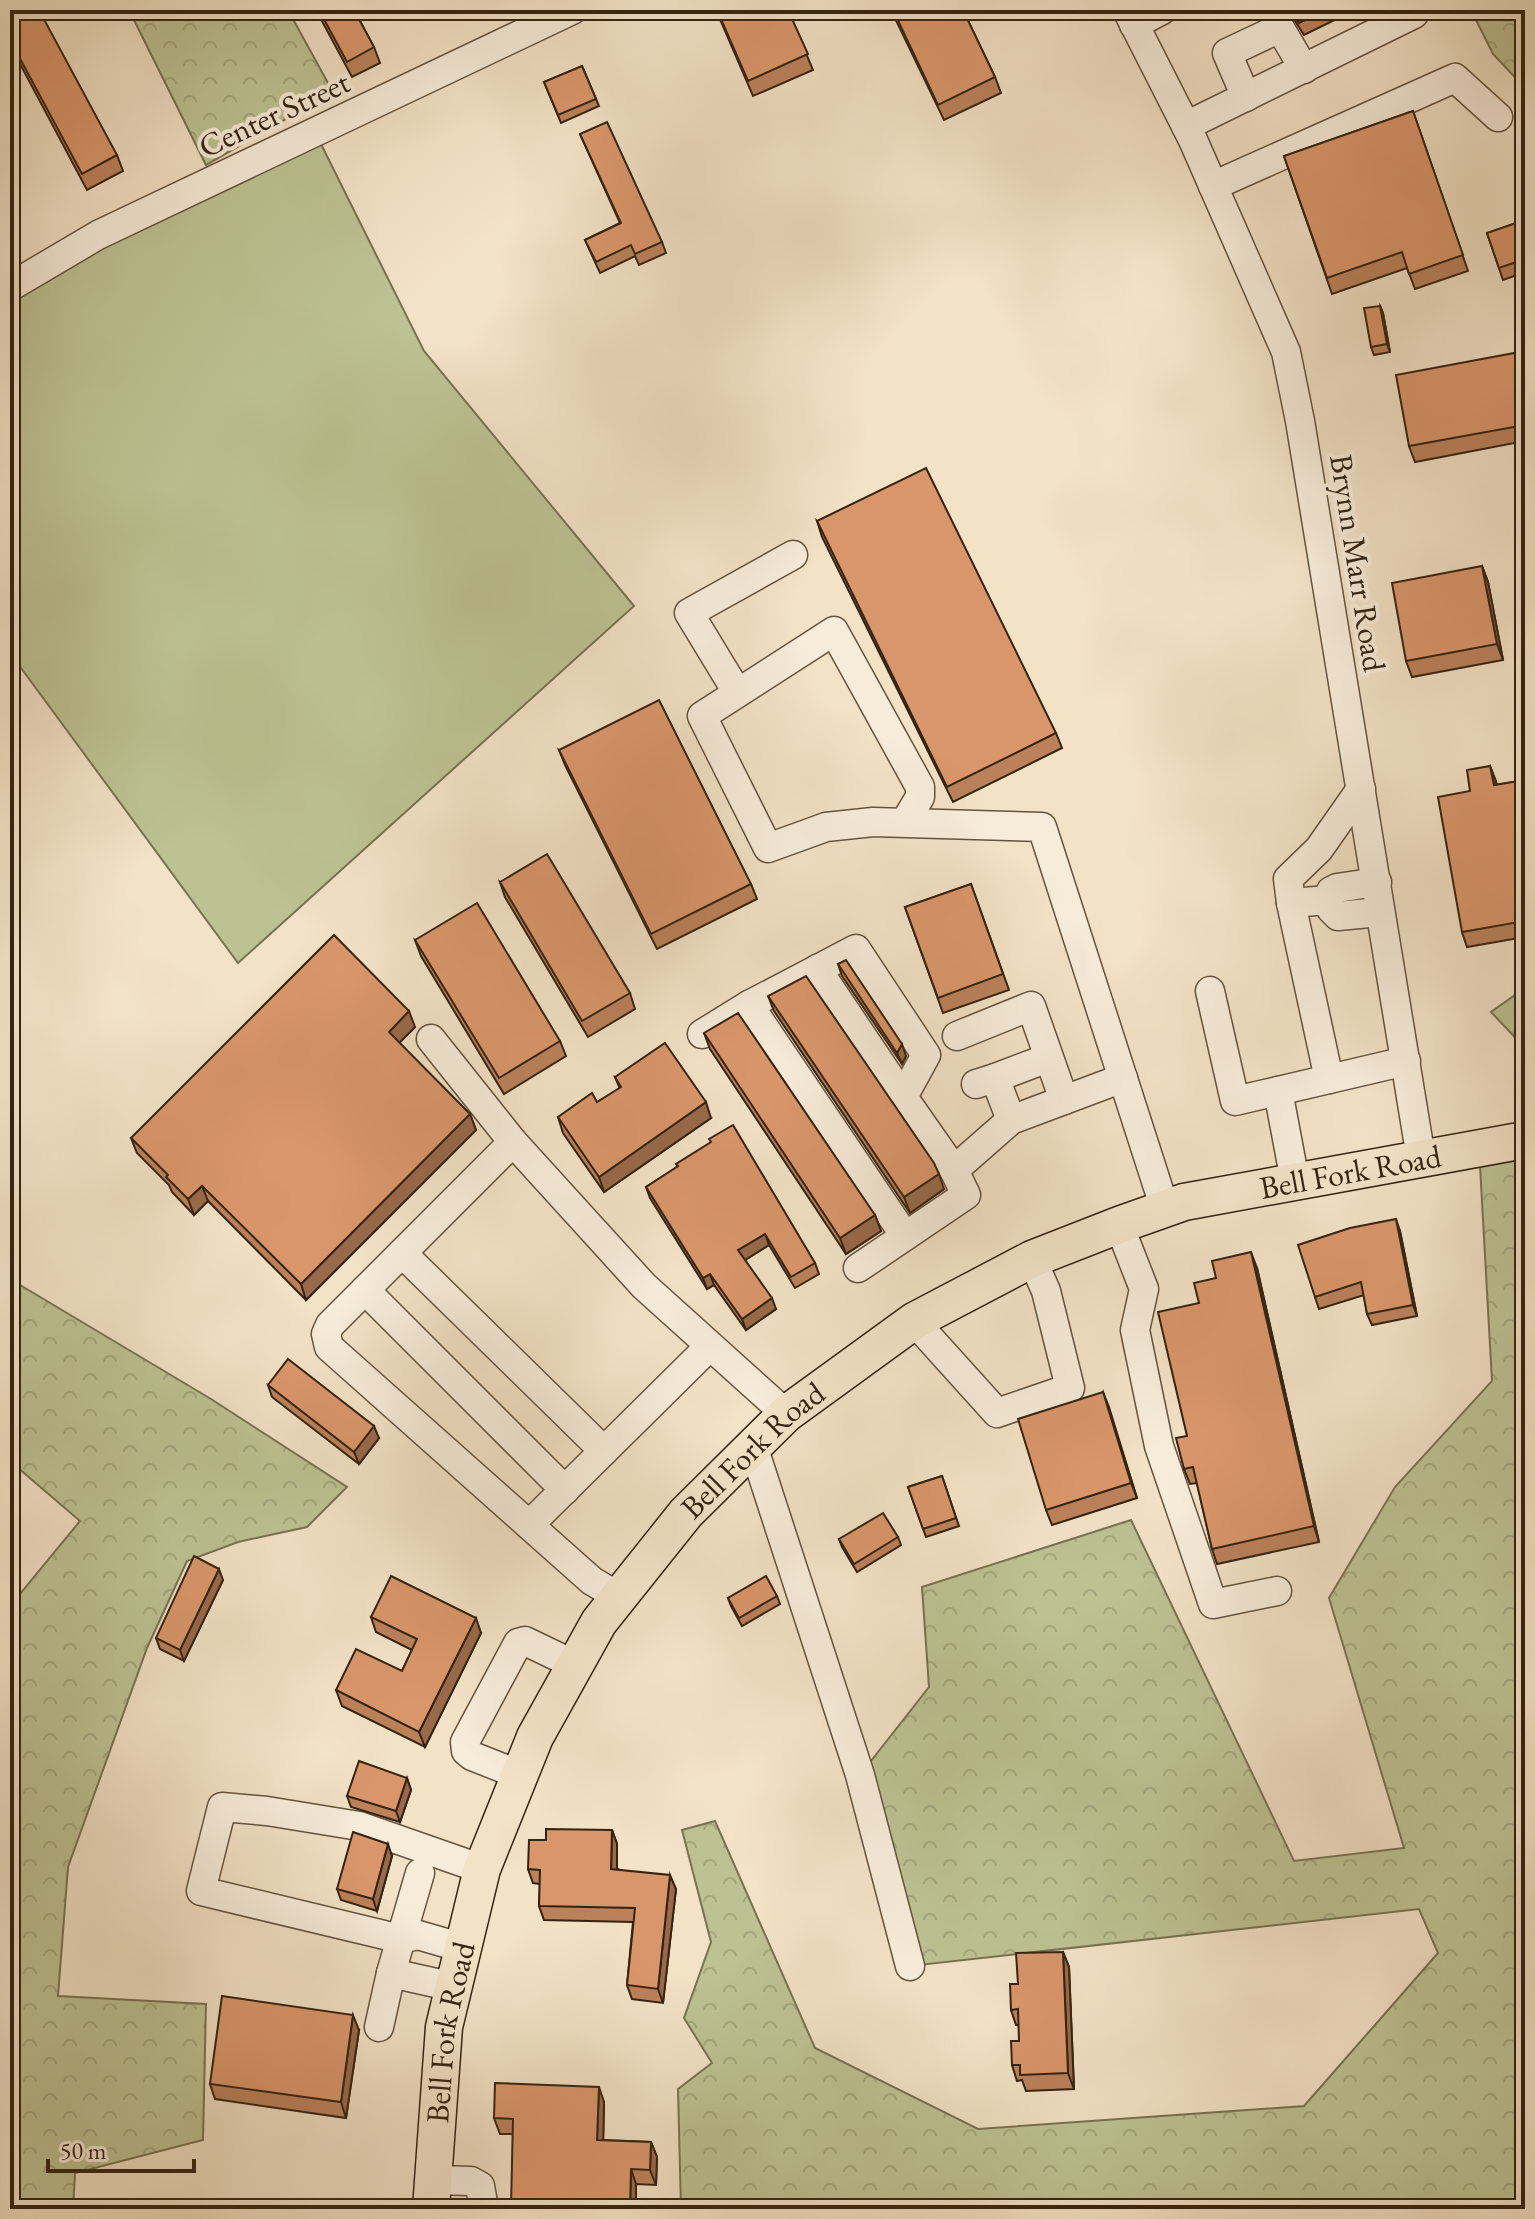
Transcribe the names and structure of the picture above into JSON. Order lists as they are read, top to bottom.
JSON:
{
  "streets": {
    "main road": ["Bell Fork Road"],
    "street": ["Center Street", "Brynn Marr Road"]
  },
  "crossings": [
    ["Brynn Marr Road", "Bell Fork Road"]
  ],
  "scale_bar": "50 m"
}
